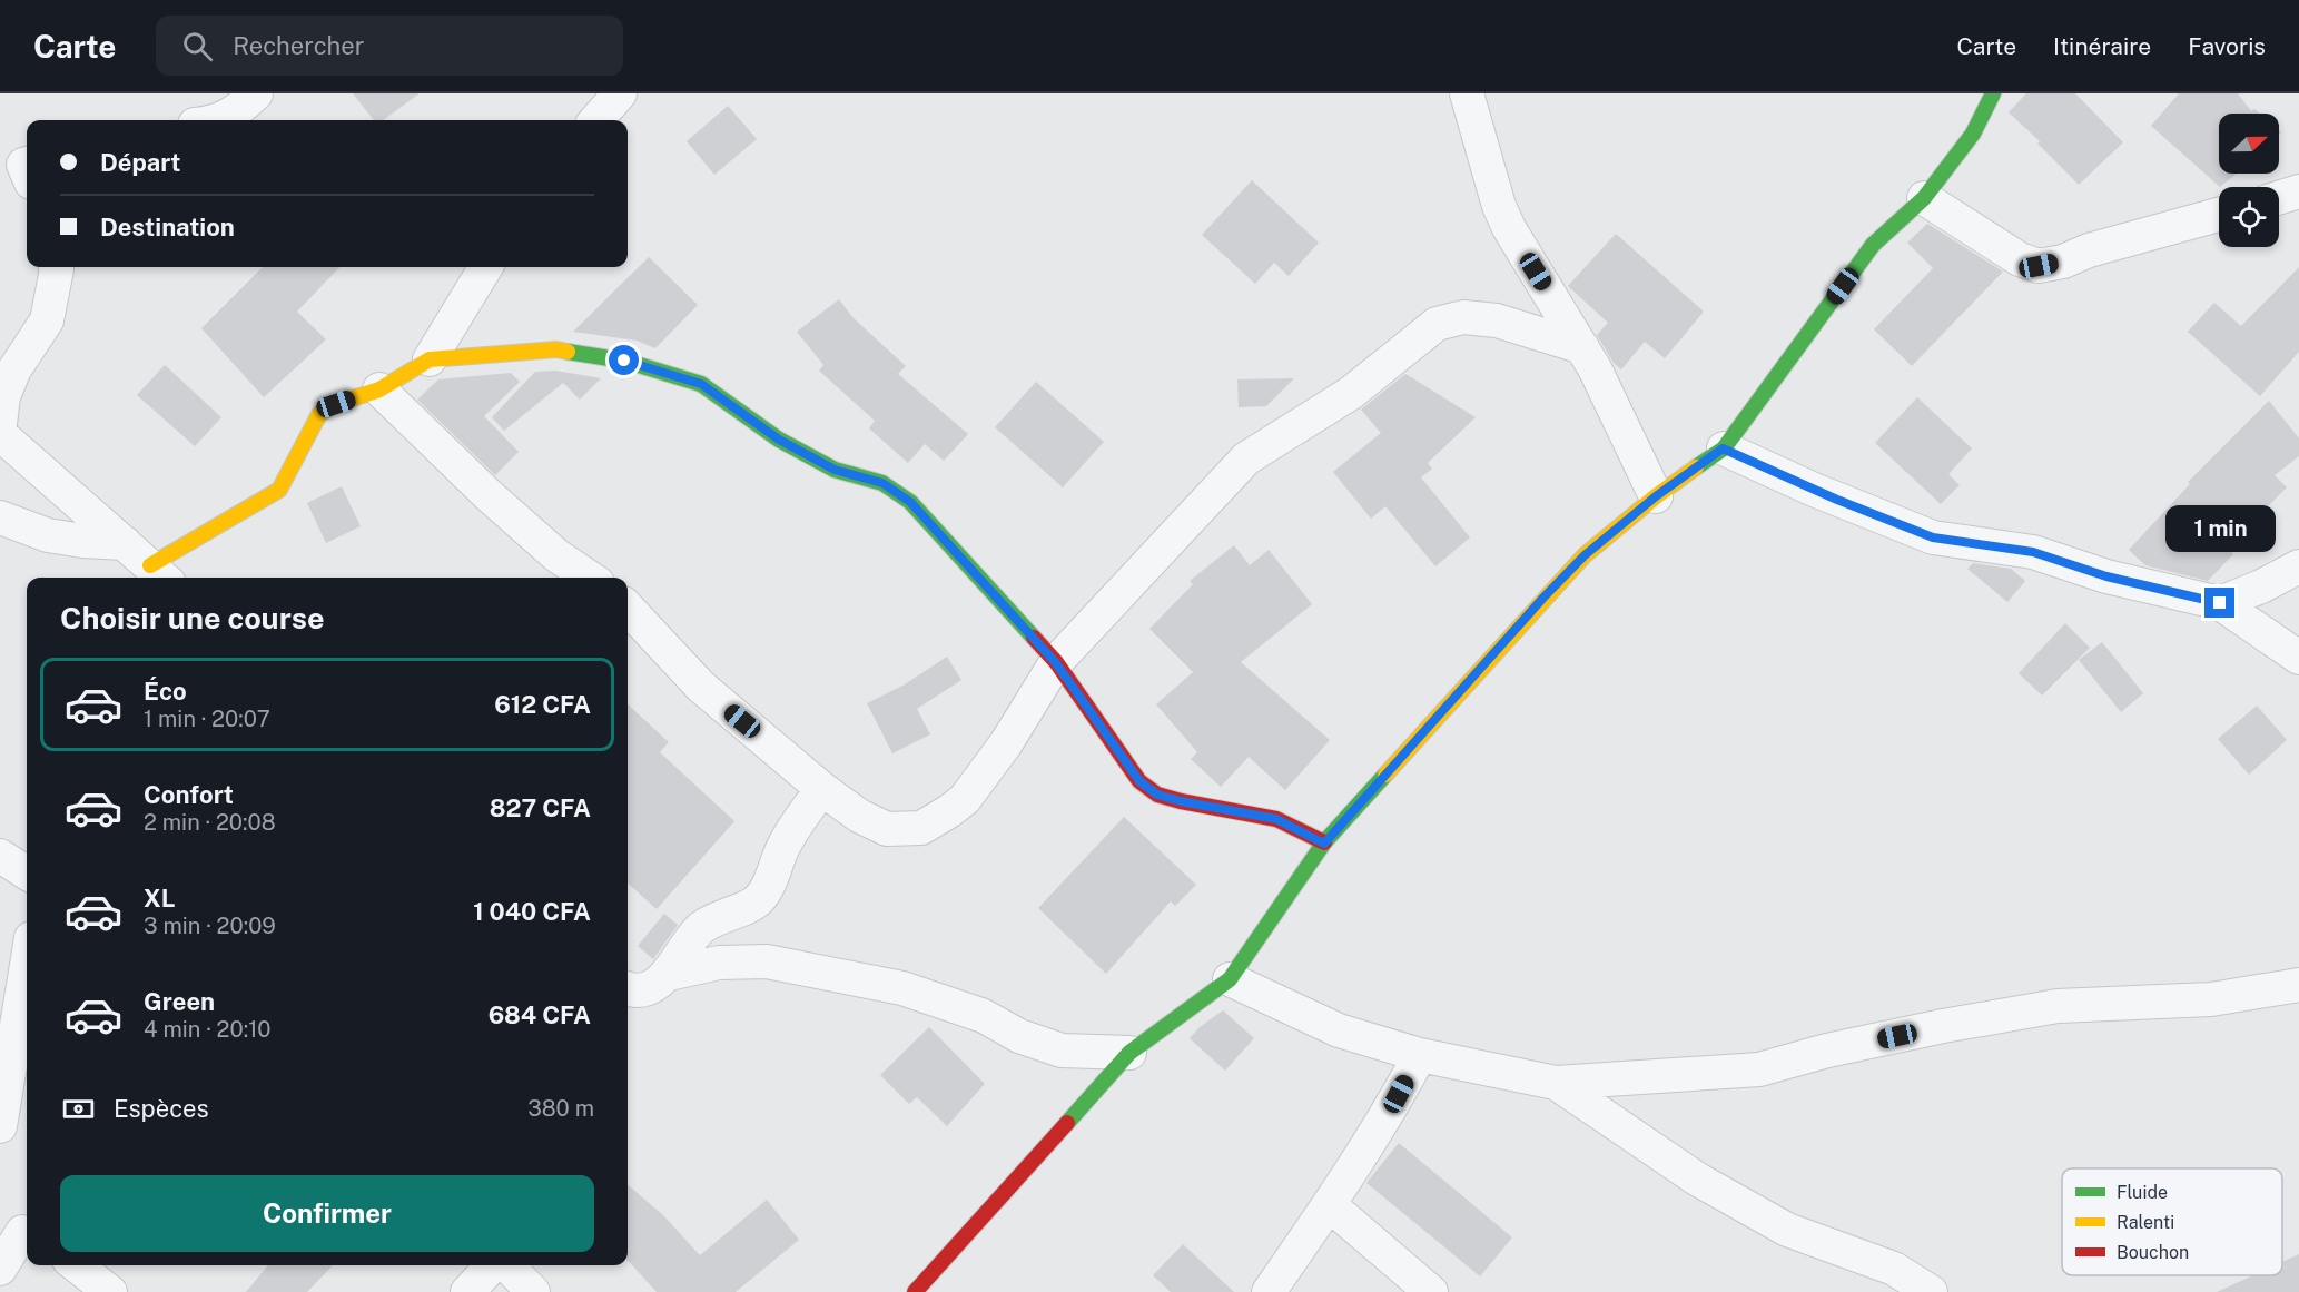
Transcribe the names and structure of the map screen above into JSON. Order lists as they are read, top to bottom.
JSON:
{
  "legend": ["Fluide", "Ralenti", "Bouchon"],
  "north": "right",
  "page": {
    "header": "Carte",
    "search": "Rechercher",
    "nav": ["Carte", "Itinéraire", "Favoris"],
    "banner": ["Départ", "Destination"],
    "bubble": "1 min",
    "heading": "Choisir une course",
    "list": [
      {
        "name": "Éco",
        "note": "1 min · 20:07",
        "value": "612 CFA"
      },
      {
        "name": "Confort",
        "note": "2 min · 20:08",
        "value": "827 CFA"
      },
      {
        "name": "XL",
        "note": "3 min · 20:09",
        "value": "1 040 CFA"
      },
      {
        "name": "Green",
        "note": "4 min · 20:10",
        "value": "684 CFA"
      }
    ],
    "pay": ["Espèces", "380 m"],
    "buttons": "Confirmer"
  }
}
